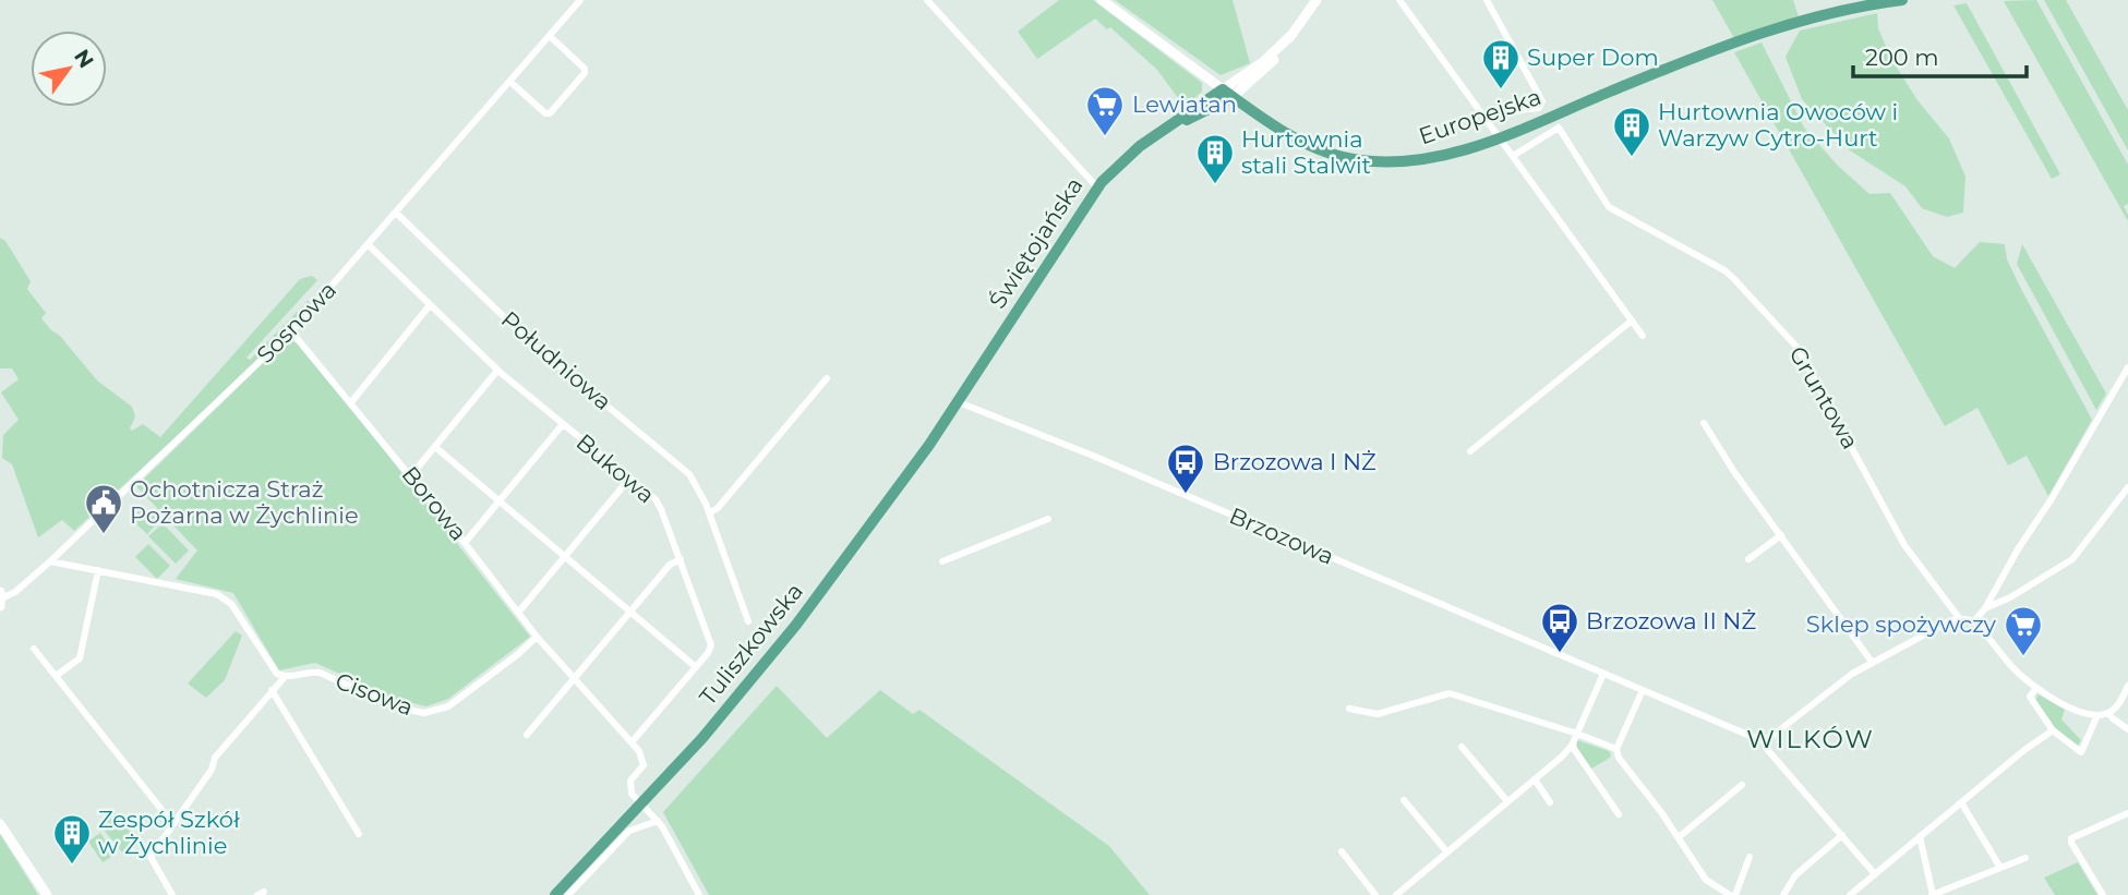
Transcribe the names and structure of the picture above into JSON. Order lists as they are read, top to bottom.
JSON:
{
  "streets": {
    "main road": ["Europejska", "Świętojańska", "Tuliszkowska"],
    "street": [
      "Sosnowa",
      "Południowa",
      "Gruntowa",
      "Bukowa",
      "Borowa",
      "Brzozowa",
      "Cisowa"
    ]
  },
  "crossings": [
    ["Europejska", "Świętojańska"],
    ["Świętojańska", "Brzozowa"],
    ["Świętojańska", "Tuliszkowska"],
    ["Sosnowa", "Południowa"],
    ["Sosnowa", "Bukowa"],
    ["Sosnowa", "Borowa"],
    ["Bukowa", "Borowa"],
    ["Borowa", "Cisowa"],
    ["Brzozowa", "Tuliszkowska"]
  ],
  "districts": ["WILKÓW"],
  "places": {
    "building": [
      "Super Dom",
      "Hurtownia Owoców i Warzyw Cytro-Hurt",
      "Hurtownia stali Stalwit",
      "Zespół Szkół w Żychlinie"
    ],
    "supermarket": ["Lewiatan", "Sklep spożywczy"],
    "bus stop": ["Brzozowa I NŻ", "Brzozowa II NŻ"],
    "public building": ["Ochotnicza Straż Pożarna w Żychlinie"]
  },
  "scale_bar": "200 m",
  "north": "top right"
}
